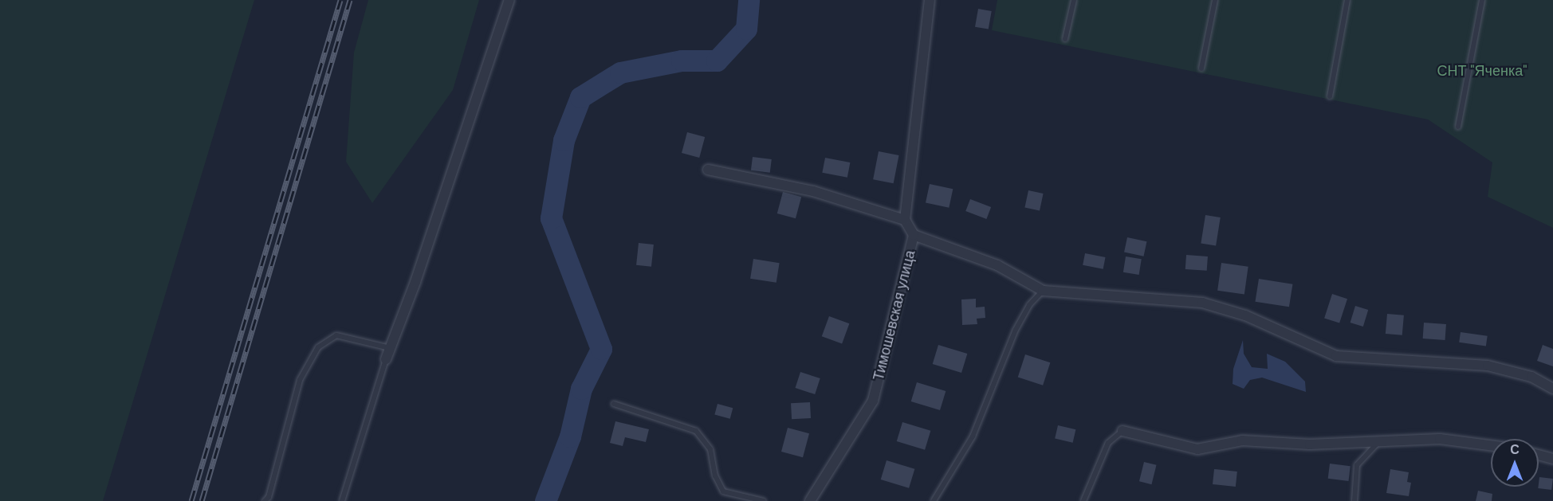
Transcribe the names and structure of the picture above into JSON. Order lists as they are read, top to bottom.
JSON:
{
  "streets": {
    "street": ["Тимошевская улица"]
  },
  "parks": ["СНТ \"Яченка\""],
  "north": "top"
}
